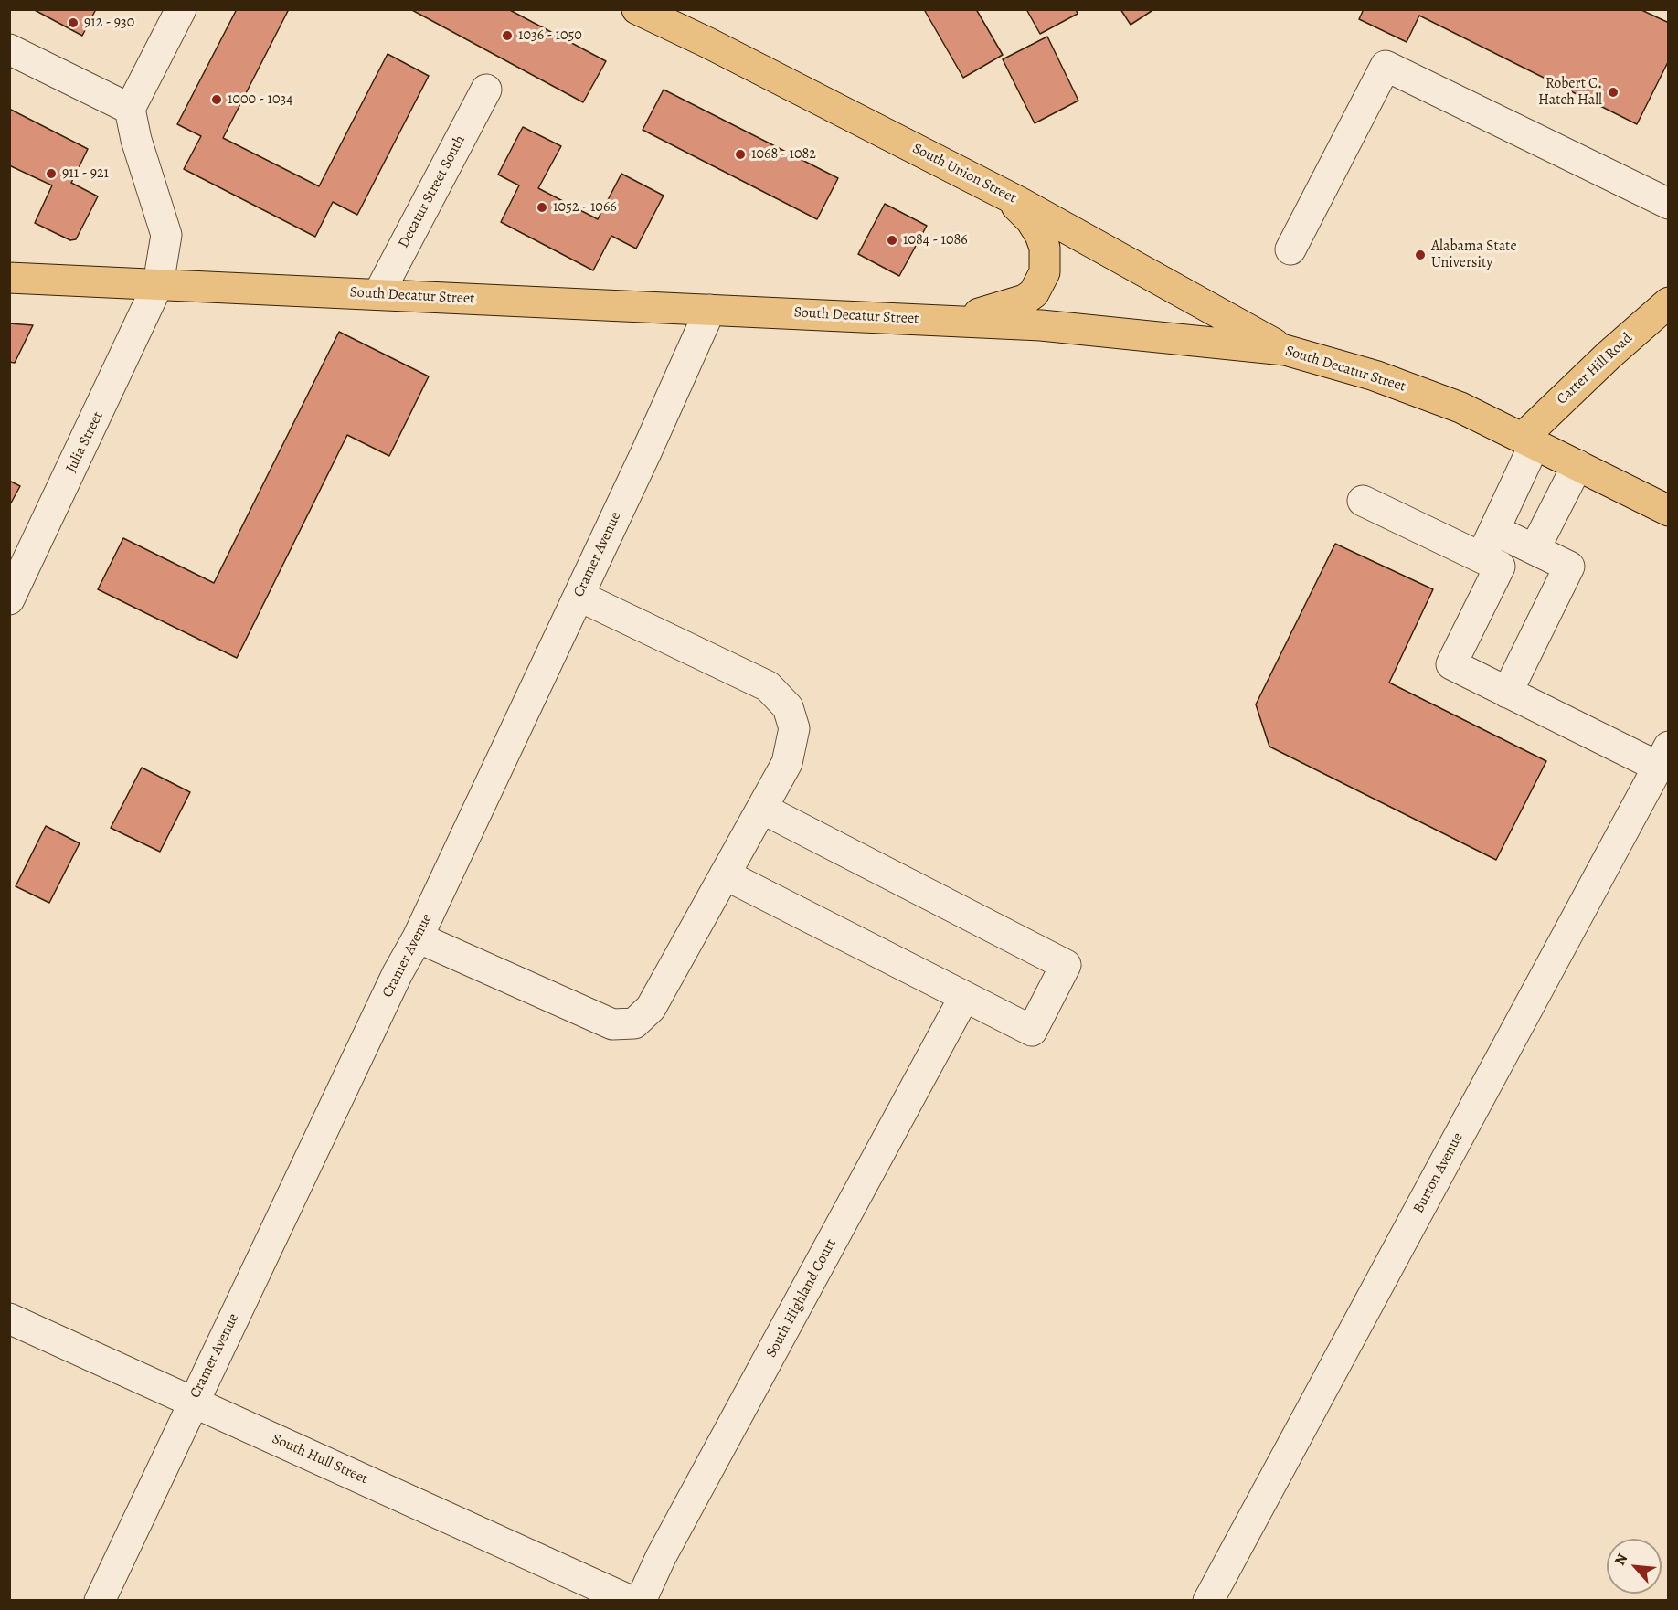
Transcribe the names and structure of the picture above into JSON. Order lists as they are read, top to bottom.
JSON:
{
  "streets": {
    "main road": ["South Union Street", "South Decatur Street", "Carter Hill Road"],
    "street": [
      "Decatur Street South",
      "Julia Street",
      "Cramer Avenue",
      "Burton Avenue",
      "South Highland Court",
      "South Hull Street"
    ]
  },
  "crossings": [
    ["South Union Street", "South Decatur Street"],
    ["Decatur Street South", "South Decatur Street"],
    ["South Decatur Street", "Carter Hill Road"],
    ["South Decatur Street", "Julia Street"],
    ["South Decatur Street", "Cramer Avenue"],
    ["Cramer Avenue", "South Hull Street"]
  ],
  "places": [
    "912 - 930",
    "1036 - 1050",
    "Robert C. Hatch Hall",
    "1000 - 1034",
    "1068 - 1082",
    "911 - 921",
    "1052 - 1066",
    "1084 - 1086",
    "Alabama State University"
  ],
  "north": "top left"
}
